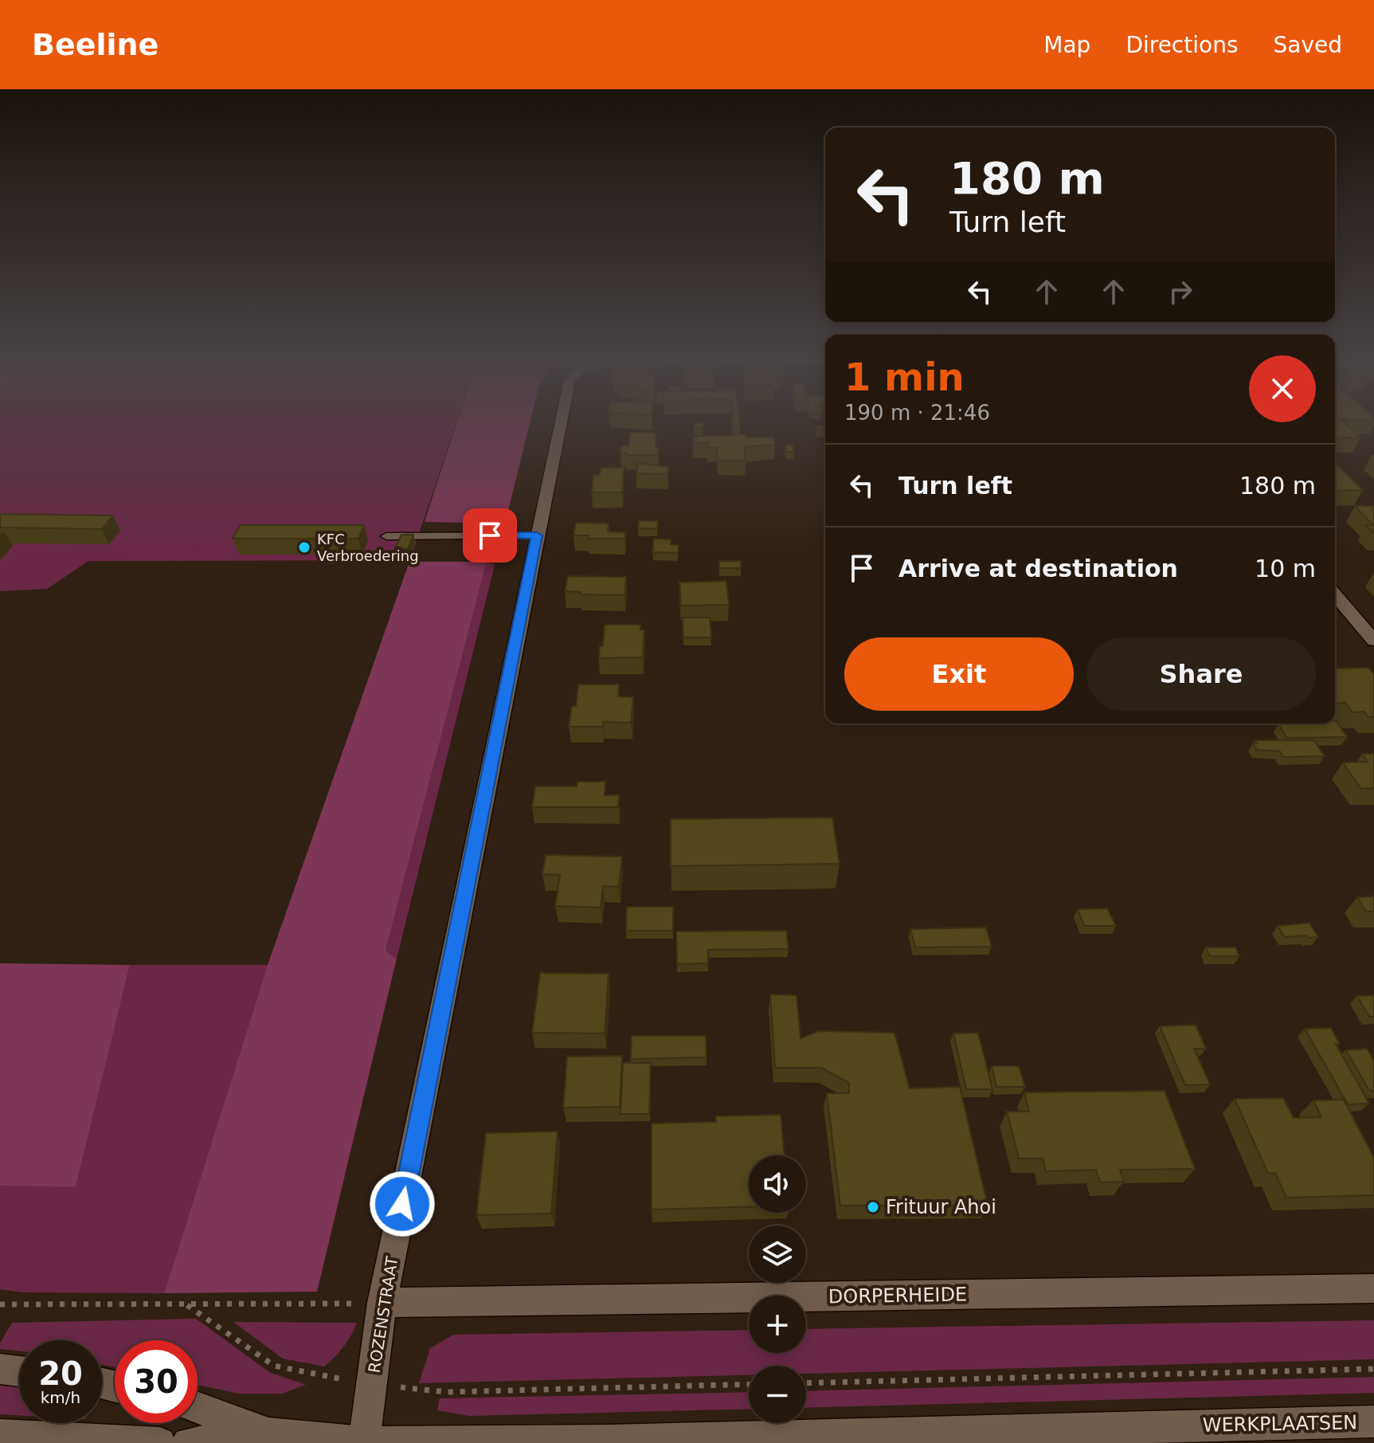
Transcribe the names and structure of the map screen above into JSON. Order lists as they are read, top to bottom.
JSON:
{
  "streets": {
    "street": ["DORPERHEIDE", "ROZENSTRAAT", "WERKPLAATSEN"]
  },
  "crossings": [
    ["DORPERHEIDE", "ROZENSTRAAT"],
    ["ROZENSTRAAT", "WERKPLAATSEN"]
  ],
  "places": ["KFC Verbroedering", "Frituur Ahoi"],
  "page": {
    "header": "Beeline",
    "nav": ["Map", "Directions", "Saved"],
    "turn": ["180 m", "Turn left"],
    "heading": ["1 min", "190 m · 21:46"],
    "list": [
      {
        "name": "Turn left",
        "value": "180 m"
      },
      {
        "name": "Arrive at destination",
        "value": "10 m"
      }
    ],
    "buttons": ["Exit", "Share"],
    "map_buttons": ["+", "−"],
    "speed": "20 km/h",
    "limit": "30"
  }
}
